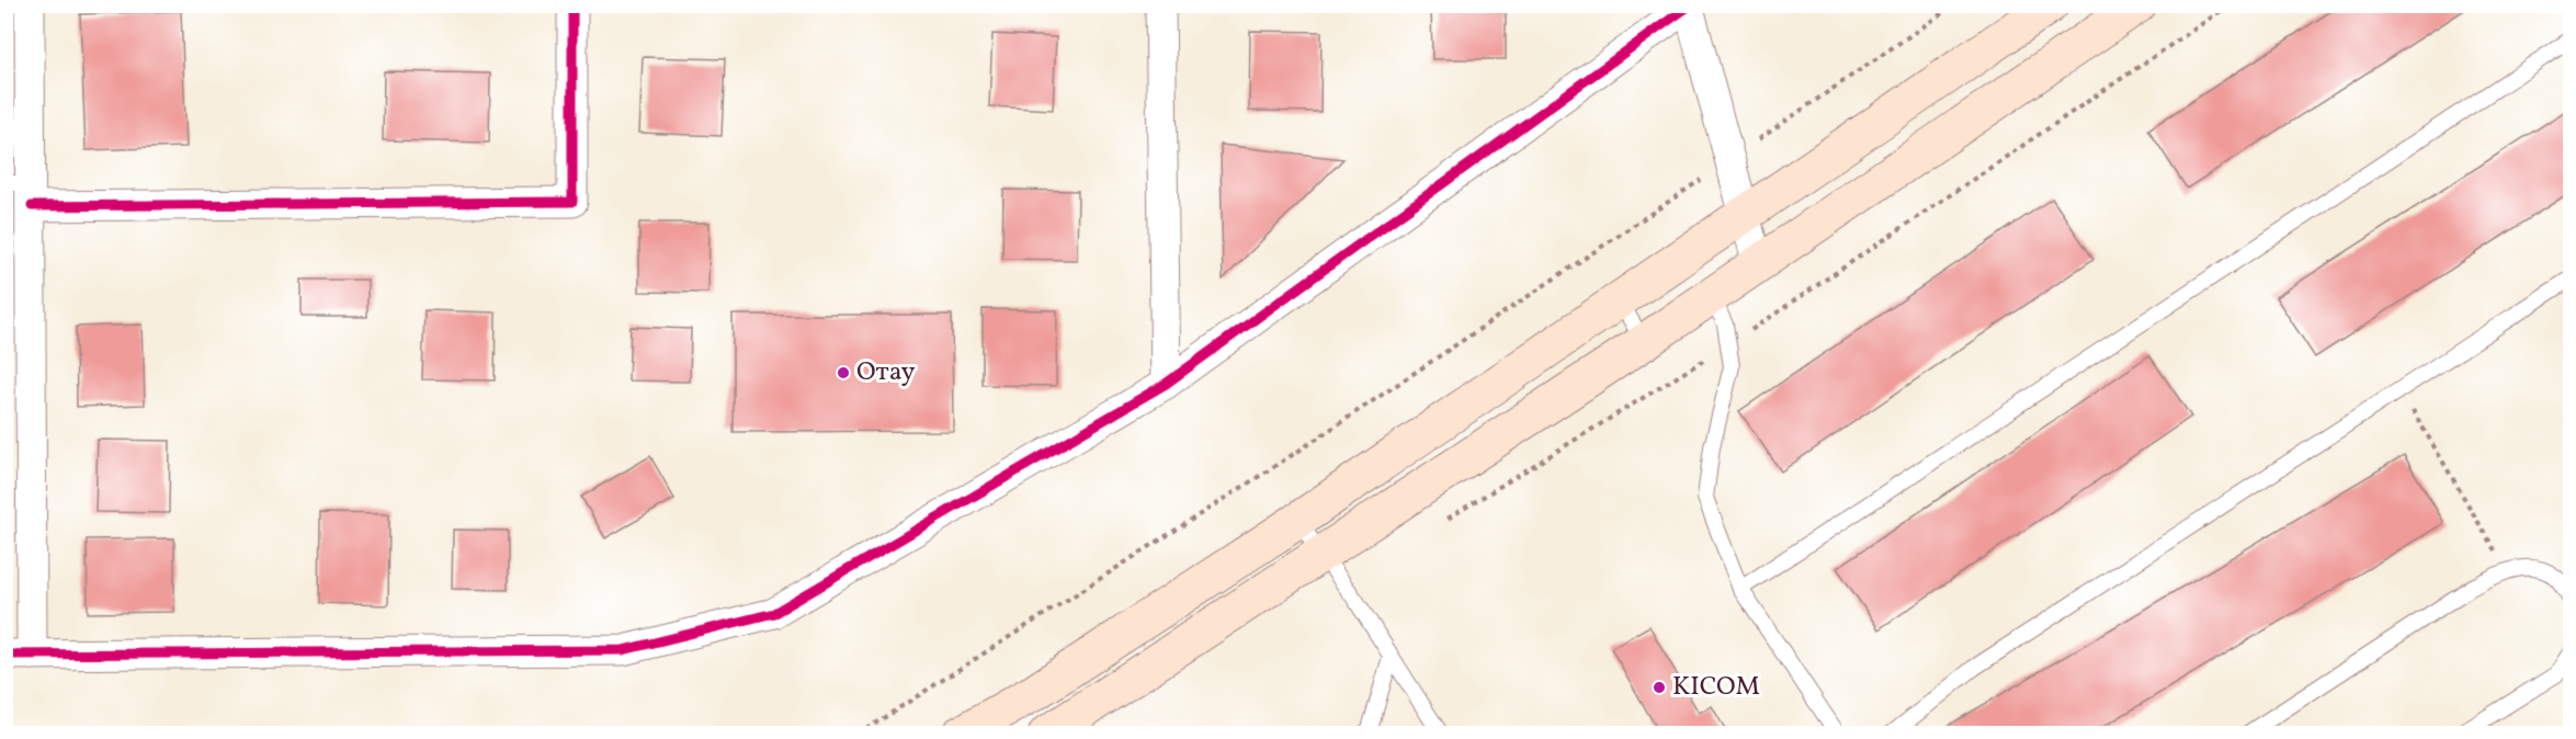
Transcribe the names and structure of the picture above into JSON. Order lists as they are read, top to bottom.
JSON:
{
  "places": ["Отау", "KICOM"]
}
